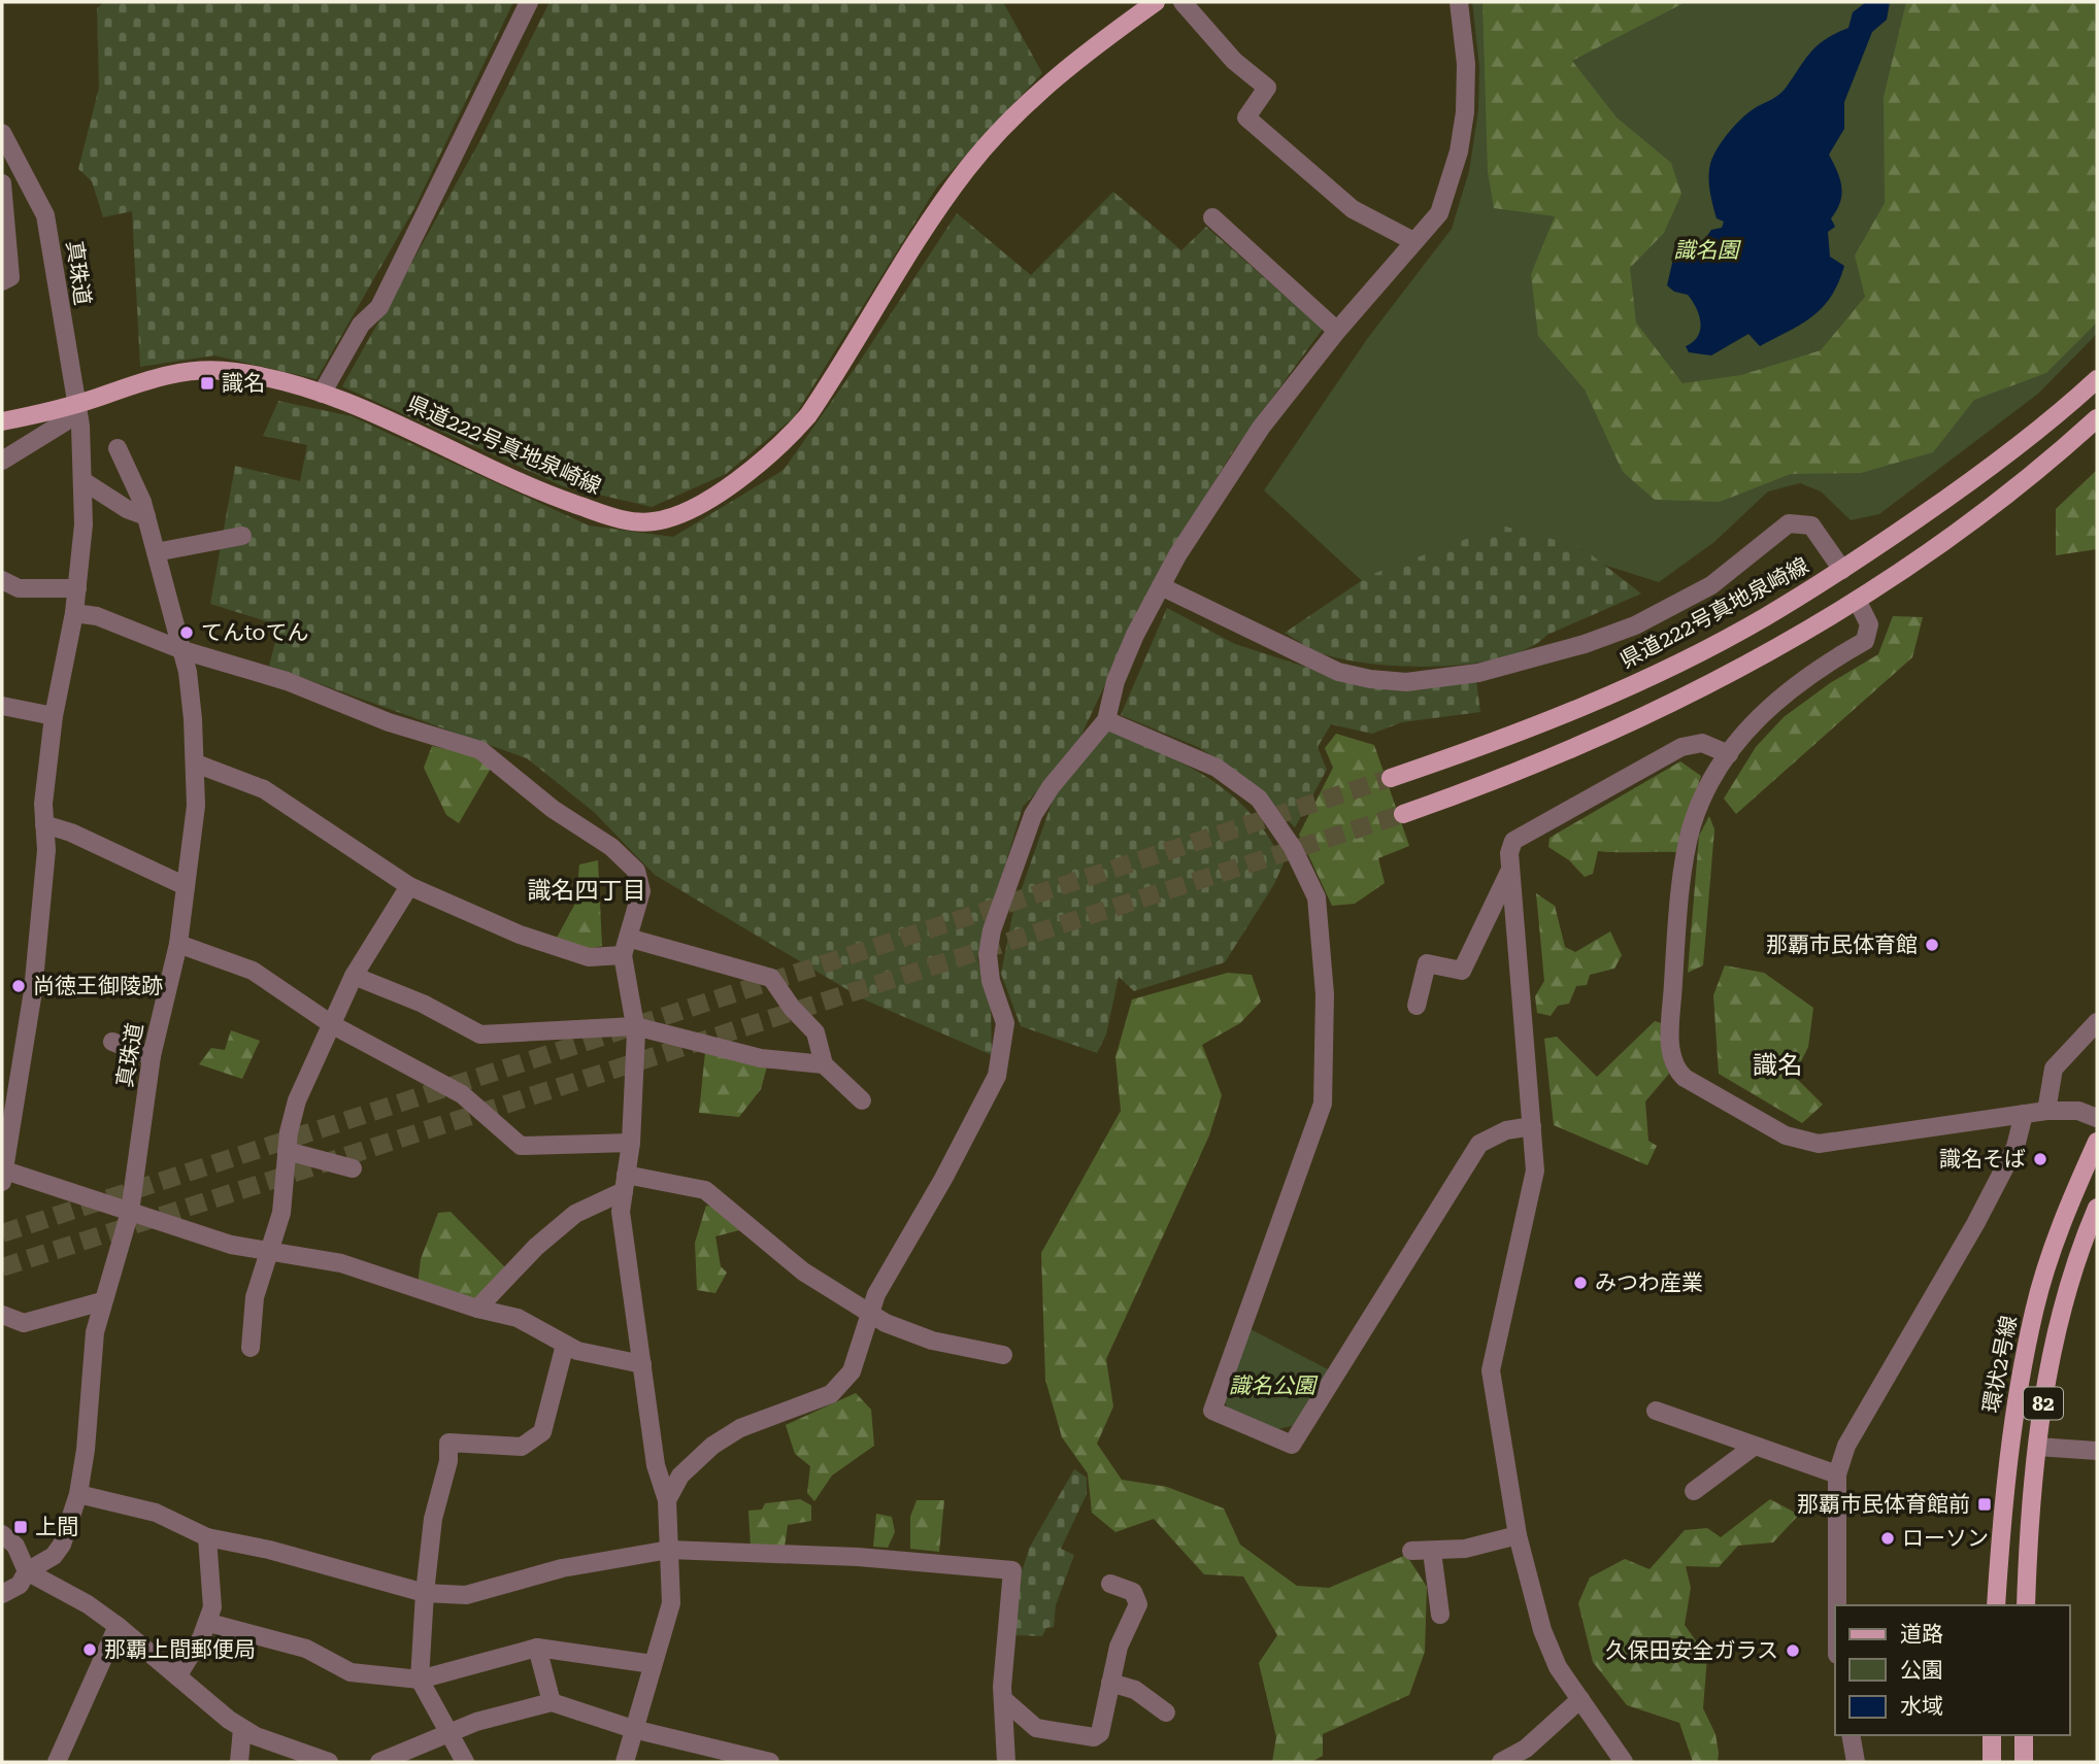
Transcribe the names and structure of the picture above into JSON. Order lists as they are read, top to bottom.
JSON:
{
  "streets": {
    "main road": ["県道222号真地泉崎線", "環状2号線", "82"],
    "street": ["真珠道"]
  },
  "crossings": [
    ["真珠道", "県道222号真地泉崎線"]
  ],
  "districts": ["識名四丁目", "識名"],
  "parks": ["識名園", "識名公園"],
  "places": {
    "transit": ["識名", "那覇市民体育館前", "上間"],
    "other": [
      "てんtoてん",
      "那覇市民体育館",
      "尚徳王御陵跡",
      "識名そば",
      "みつわ産業",
      "ローソン",
      "那覇上間郵便局",
      "久保田安全ガラス"
    ]
  },
  "legend": ["道路", "公園", "水域"]
}
